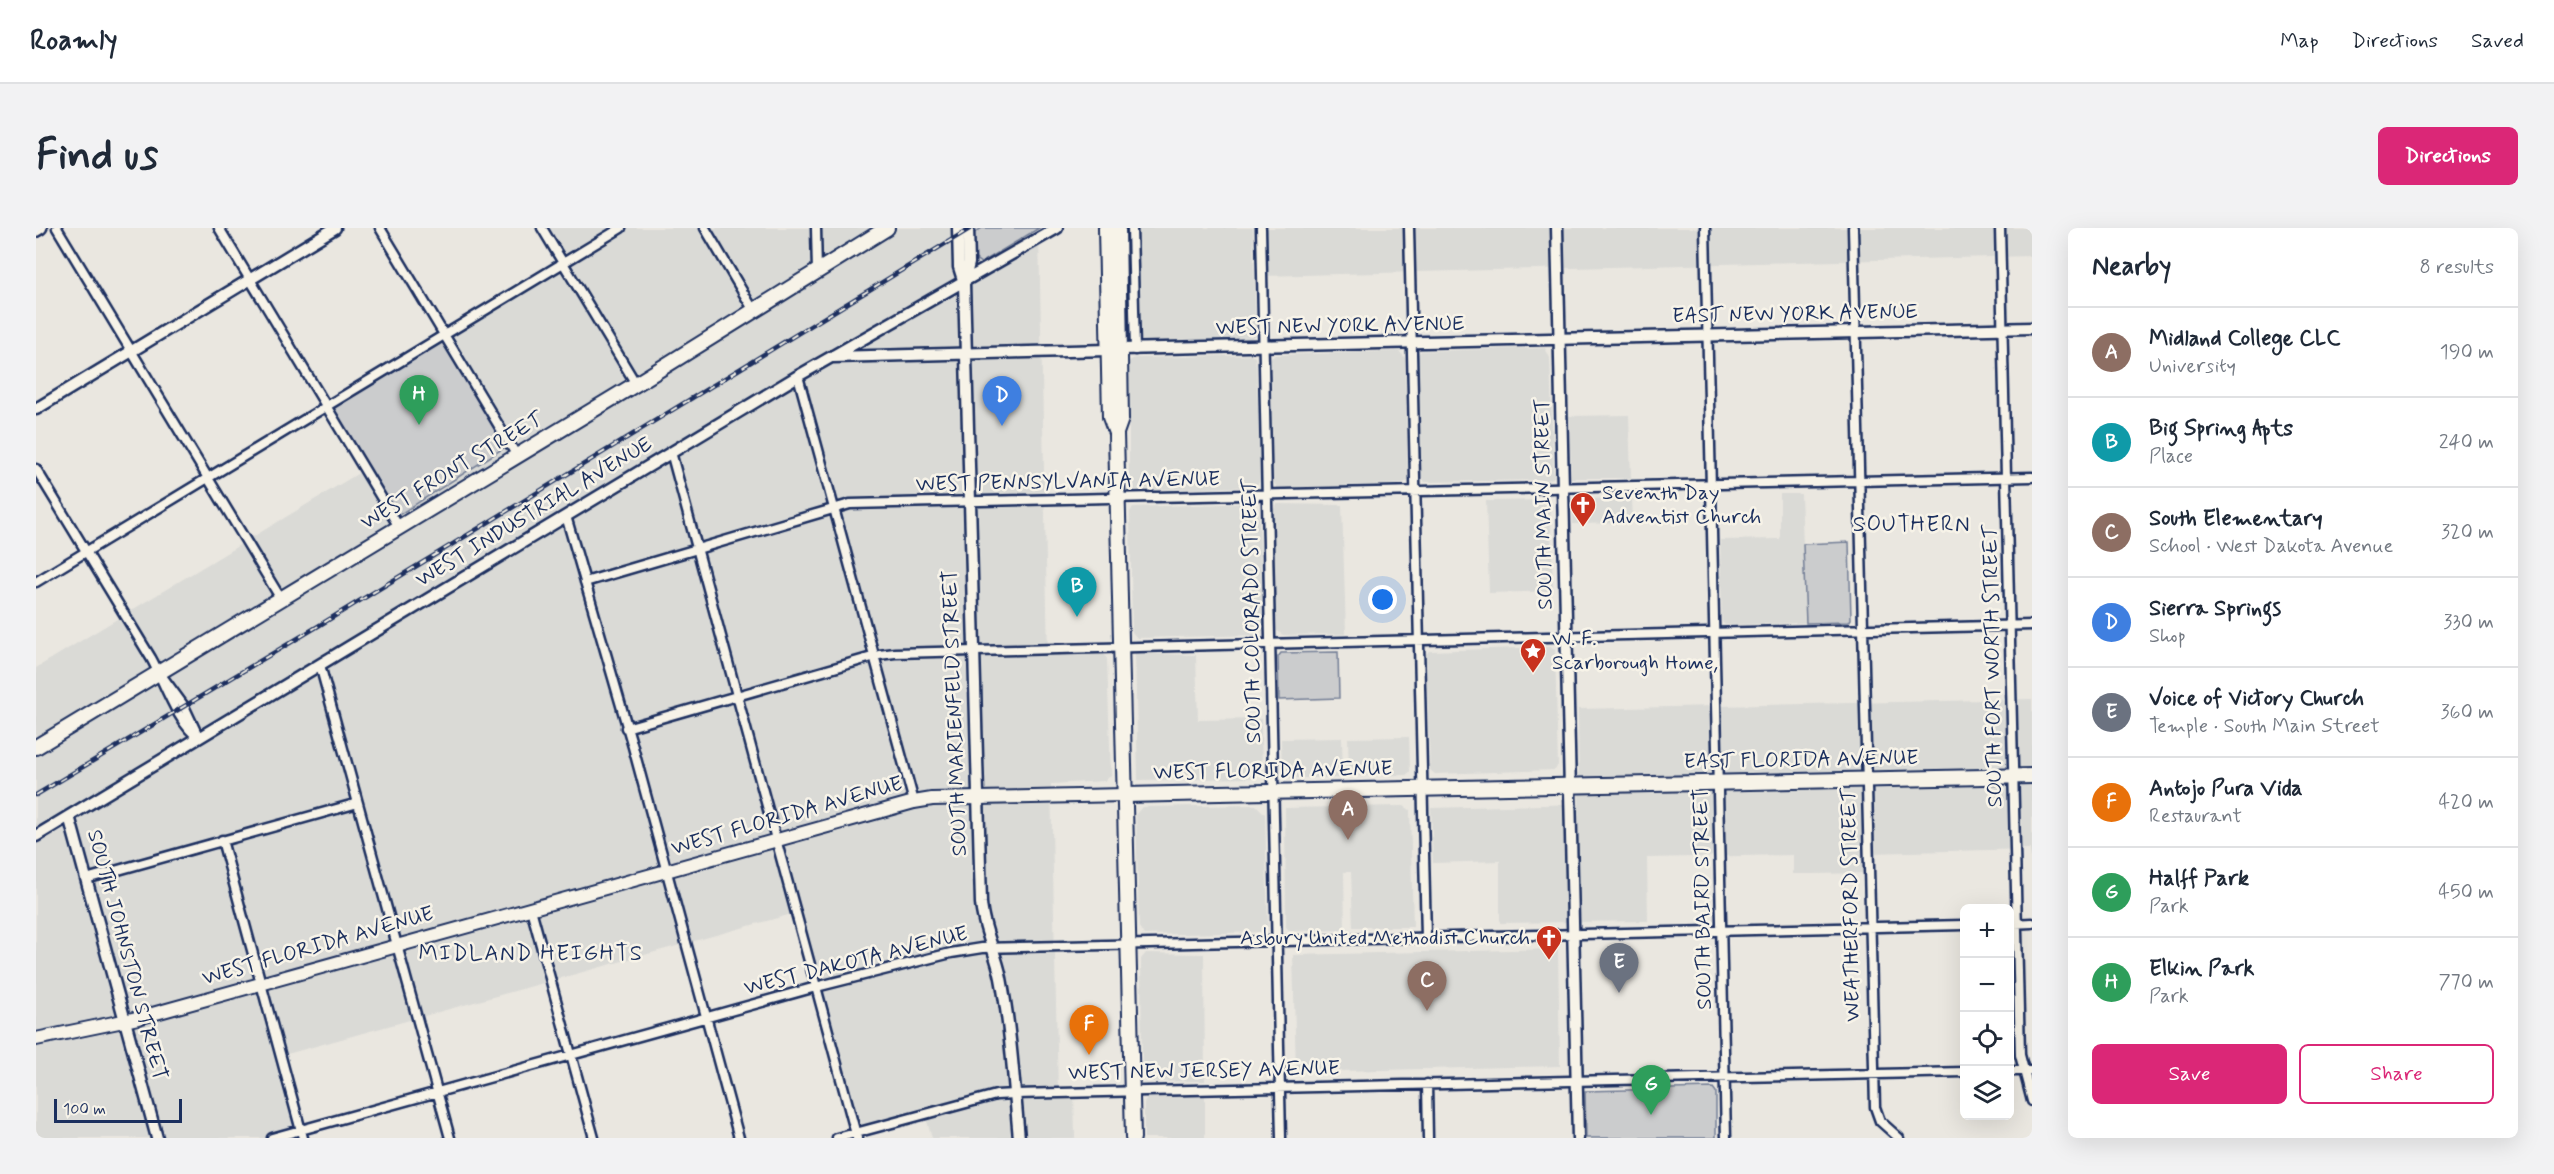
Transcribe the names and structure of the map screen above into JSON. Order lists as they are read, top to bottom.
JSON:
{
  "streets": {
    "main road": ["WEST FRONT STREET", "EAST FLORIDA AVENUE", "WEST FLORIDA AVENUE"],
    "street": [
      "EAST NEW YORK AVENUE",
      "WEST NEW YORK AVENUE",
      "WEST PENNSYLVANIA AVENUE",
      "SOUTH MAIN STREET",
      "WEST INDUSTRIAL AVENUE",
      "SOUTH COLORADO STREET",
      "SOUTH FORT WORTH STREET",
      "SOUTH MARIENFELD STREET",
      "SOUTH BAIRD STREET",
      "WEATHERFORD STREET",
      "SOUTH JOHNSTON STREET",
      "WEST DAKOTA AVENUE",
      "WEST NEW JERSEY AVENUE"
    ]
  },
  "crossings": [
    ["EAST NEW YORK AVENUE", "WEST NEW YORK AVENUE"],
    ["EAST NEW YORK AVENUE", "SOUTH MAIN STREET"],
    ["EAST NEW YORK AVENUE", "SOUTH FORT WORTH STREET"],
    ["EAST NEW YORK AVENUE", "SOUTH BAIRD STREET"],
    ["EAST NEW YORK AVENUE", "WEATHERFORD STREET"],
    ["WEST NEW YORK AVENUE", "SOUTH MAIN STREET"],
    ["WEST NEW YORK AVENUE", "WEST INDUSTRIAL AVENUE"],
    ["WEST NEW YORK AVENUE", "SOUTH COLORADO STREET"],
    ["WEST NEW YORK AVENUE", "SOUTH MARIENFELD STREET"],
    ["WEST PENNSYLVANIA AVENUE", "SOUTH MAIN STREET"],
    ["WEST PENNSYLVANIA AVENUE", "SOUTH COLORADO STREET"],
    ["WEST PENNSYLVANIA AVENUE", "SOUTH FORT WORTH STREET"],
    ["WEST PENNSYLVANIA AVENUE", "SOUTH MARIENFELD STREET"],
    ["WEST PENNSYLVANIA AVENUE", "SOUTH BAIRD STREET"],
    ["WEST PENNSYLVANIA AVENUE", "WEATHERFORD STREET"],
    ["SOUTH MAIN STREET", "EAST FLORIDA AVENUE"],
    ["SOUTH MAIN STREET", "WEST FLORIDA AVENUE"],
    ["SOUTH MAIN STREET", "WEST DAKOTA AVENUE"],
    ["SOUTH MAIN STREET", "WEST NEW JERSEY AVENUE"],
    ["WEST INDUSTRIAL AVENUE", "SOUTH MARIENFELD STREET"],
    ["WEST INDUSTRIAL AVENUE", "SOUTH JOHNSTON STREET"],
    ["SOUTH COLORADO STREET", "WEST FLORIDA AVENUE"],
    ["SOUTH COLORADO STREET", "WEST DAKOTA AVENUE"],
    ["SOUTH COLORADO STREET", "WEST NEW JERSEY AVENUE"],
    ["SOUTH FORT WORTH STREET", "EAST FLORIDA AVENUE"],
    ["SOUTH MARIENFELD STREET", "WEST FLORIDA AVENUE"],
    ["SOUTH MARIENFELD STREET", "WEST DAKOTA AVENUE"],
    ["SOUTH MARIENFELD STREET", "WEST NEW JERSEY AVENUE"],
    ["EAST FLORIDA AVENUE", "WEST FLORIDA AVENUE"],
    ["EAST FLORIDA AVENUE", "SOUTH BAIRD STREET"],
    ["EAST FLORIDA AVENUE", "WEATHERFORD STREET"],
    ["WEST FLORIDA AVENUE", "SOUTH JOHNSTON STREET"],
    ["SOUTH BAIRD STREET", "WEST DAKOTA AVENUE"],
    ["SOUTH BAIRD STREET", "WEST NEW JERSEY AVENUE"],
    ["WEATHERFORD STREET", "WEST DAKOTA AVENUE"],
    ["WEATHERFORD STREET", "WEST NEW JERSEY AVENUE"]
  ],
  "districts": ["SOUTHERN", "MIDLAND HEIGHTS"],
  "places": {
    "church": ["Seventh Day Adventist Church", "Asbury United Methodist Church"],
    "place": ["W. F. Scarborough Home,"]
  },
  "scale_bar": "100 m",
  "page": {
    "header": "Roamly",
    "nav": ["Map", "Directions", "Saved"],
    "buttons": [
      "Directions",
      ["Save", "Share"]
    ],
    "title": "Find us",
    "heading": ["Nearby", "8 results"],
    "list": [
      {
        "mark": "A",
        "name": "Midland College CLC",
        "note": "University",
        "value": "190 m"
      },
      {
        "mark": "B",
        "name": "Big Spring Apts",
        "note": "Place",
        "value": "240 m"
      },
      {
        "mark": "C",
        "name": "South Elementary",
        "note": "School · West Dakota Avenue",
        "value": "320 m"
      },
      {
        "mark": "D",
        "name": "Sierra Springs",
        "note": "Shop",
        "value": "330 m"
      },
      {
        "mark": "E",
        "name": "Voice of Victory Church",
        "note": "Temple · South Main Street",
        "value": "360 m"
      },
      {
        "mark": "F",
        "name": "Antojo Pura Vida",
        "note": "Restaurant",
        "value": "420 m"
      },
      {
        "mark": "G",
        "name": "Halff Park",
        "note": "Park",
        "value": "450 m"
      },
      {
        "mark": "H",
        "name": "Elkin Park",
        "note": "Park",
        "value": "770 m"
      }
    ],
    "pins": [
      "H",
      "D",
      "B",
      "A",
      "E",
      "C",
      "F",
      "G"
    ],
    "map_buttons": ["+", "−"],
    "scale": "100 m"
  }
}
